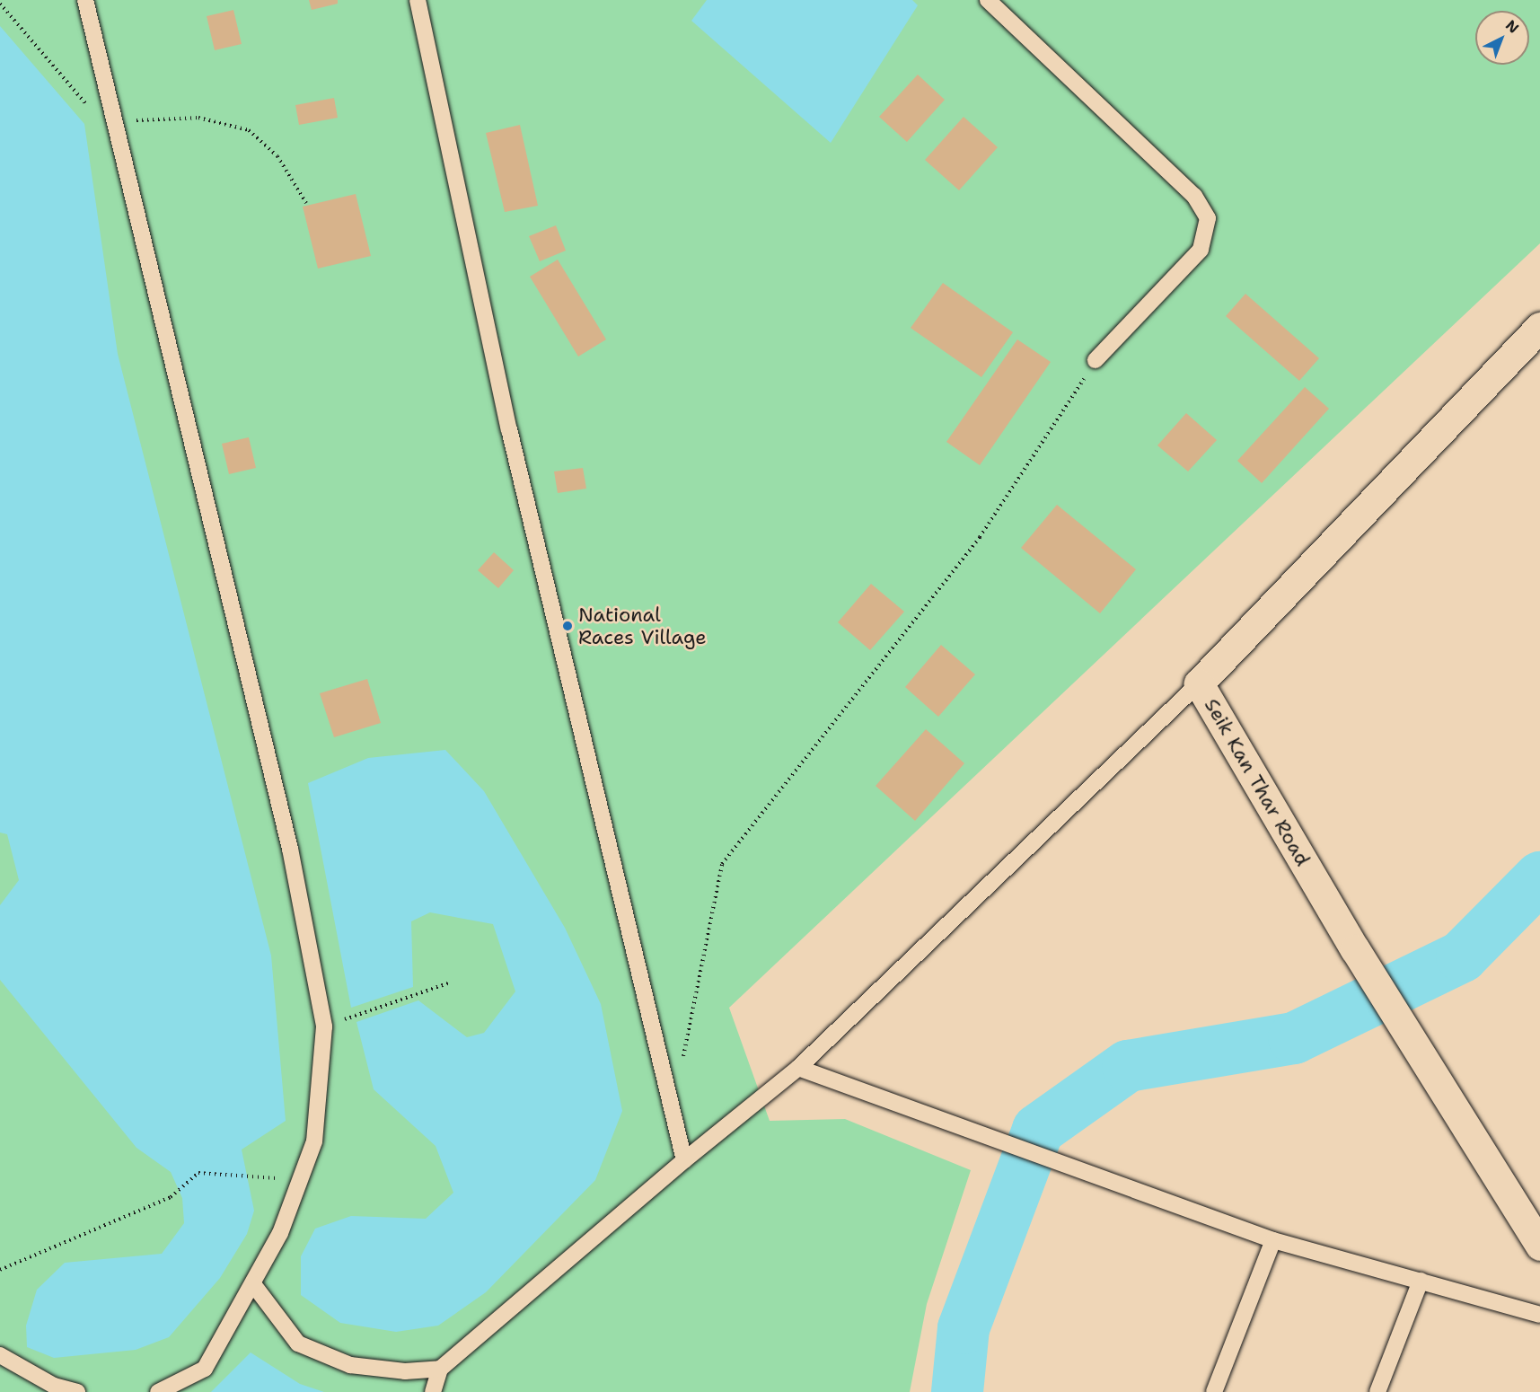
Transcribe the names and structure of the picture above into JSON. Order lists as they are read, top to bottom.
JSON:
{
  "streets": {
    "street": ["Seik Kan Thar Road"]
  },
  "places": ["National Races Village"],
  "north": "top right"
}
